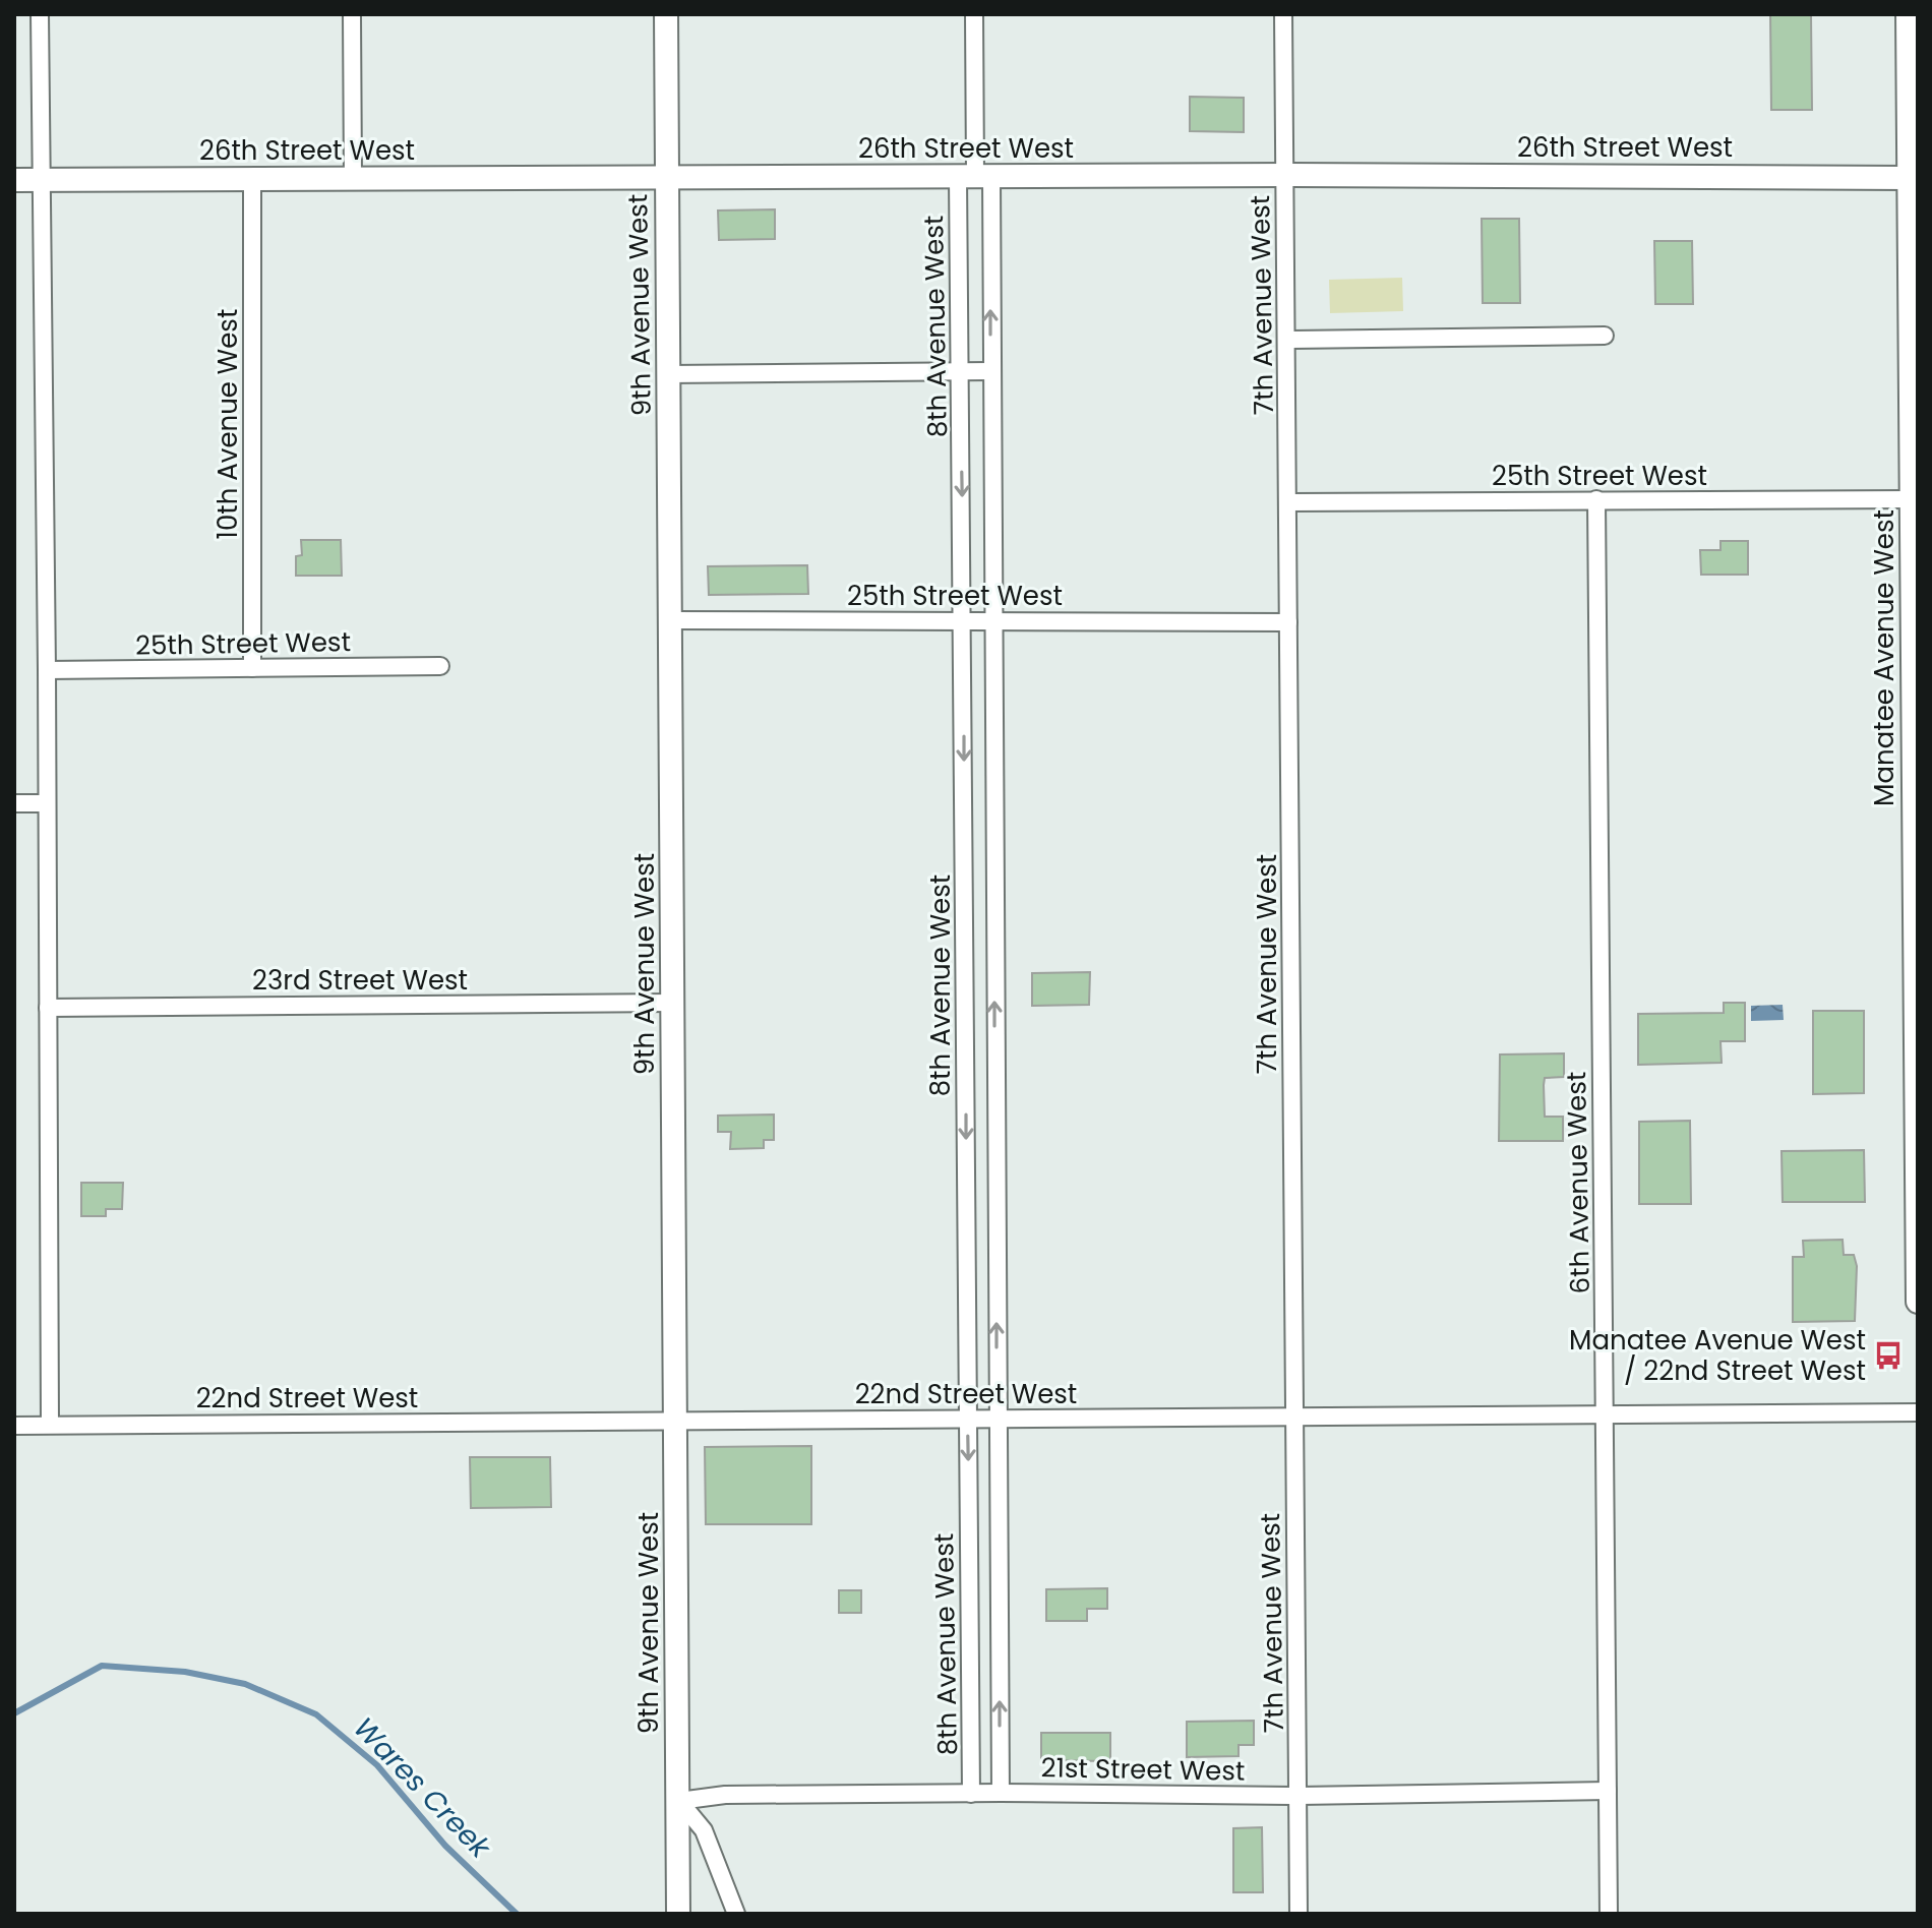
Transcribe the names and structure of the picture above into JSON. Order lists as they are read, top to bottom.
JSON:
{
  "streets": {
    "street": [
      "26th Street West",
      "9th Avenue West",
      "7th Avenue West",
      "8th Avenue West",
      "10th Avenue West",
      "25th Street West",
      "Manatee Avenue West",
      "23rd Street West",
      "6th Avenue West",
      "22nd Street West",
      "21st Street West"
    ]
  },
  "crossings": [
    ["26th Street West", "9th Avenue West"],
    ["26th Street West", "7th Avenue West"],
    ["26th Street West", "8th Avenue West"],
    ["26th Street West", "10th Avenue West"],
    ["26th Street West", "Manatee Avenue West"],
    ["9th Avenue West", "25th Street West"],
    ["9th Avenue West", "23rd Street West"],
    ["9th Avenue West", "22nd Street West"],
    ["9th Avenue West", "21st Street West"],
    ["7th Avenue West", "25th Street West"],
    ["7th Avenue West", "22nd Street West"],
    ["7th Avenue West", "21st Street West"],
    ["8th Avenue West", "25th Street West"],
    ["8th Avenue West", "22nd Street West"],
    ["8th Avenue West", "21st Street West"],
    ["10th Avenue West", "25th Street West"],
    ["25th Street West", "Manatee Avenue West"],
    ["25th Street West", "6th Avenue West"],
    ["6th Avenue West", "22nd Street West"],
    ["6th Avenue West", "21st Street West"]
  ],
  "water": ["Wares Creek"],
  "places": {
    "bus stop": ["Manatee Avenue West / 22nd Street West"]
  }
}
